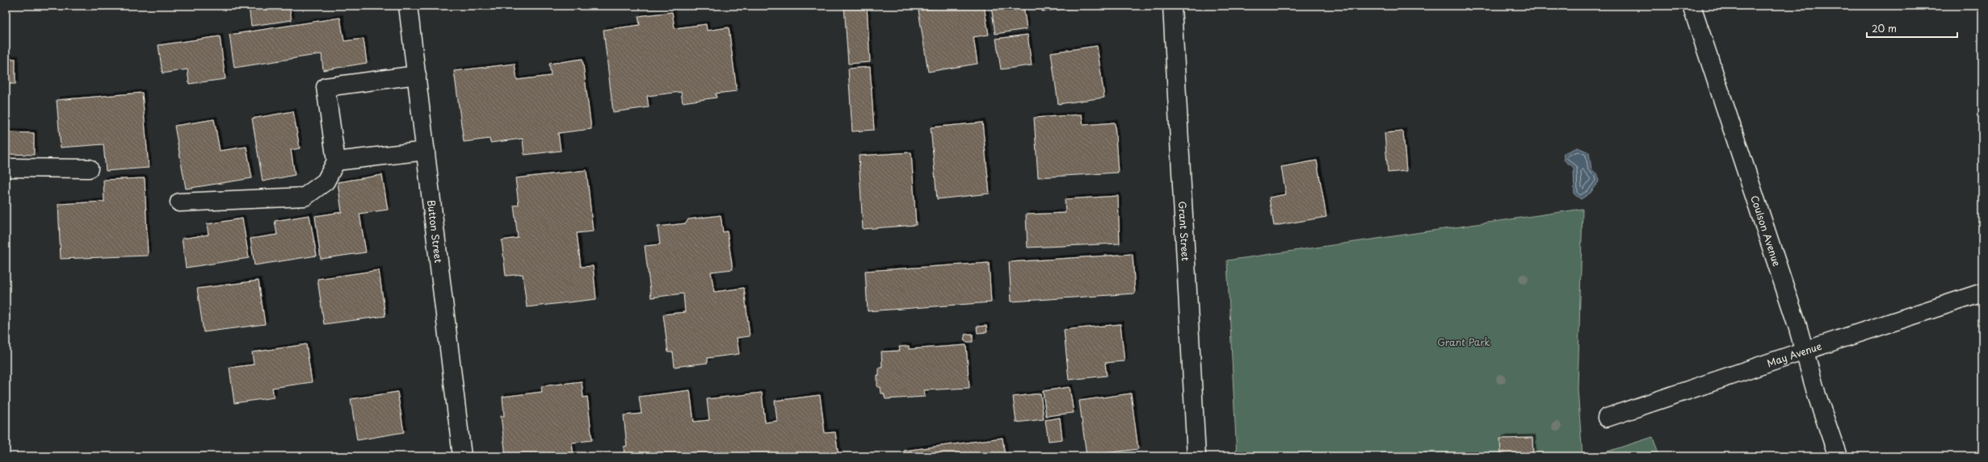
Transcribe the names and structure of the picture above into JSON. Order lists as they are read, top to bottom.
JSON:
{
  "streets": {
    "street": [
      "Button Street",
      "Grant Street",
      "Coulson Avenue",
      "May Avenue"
    ]
  },
  "crossings": [
    ["Coulson Avenue", "May Avenue"]
  ],
  "parks": ["Grant Park"],
  "scale_bar": "20 m"
}
